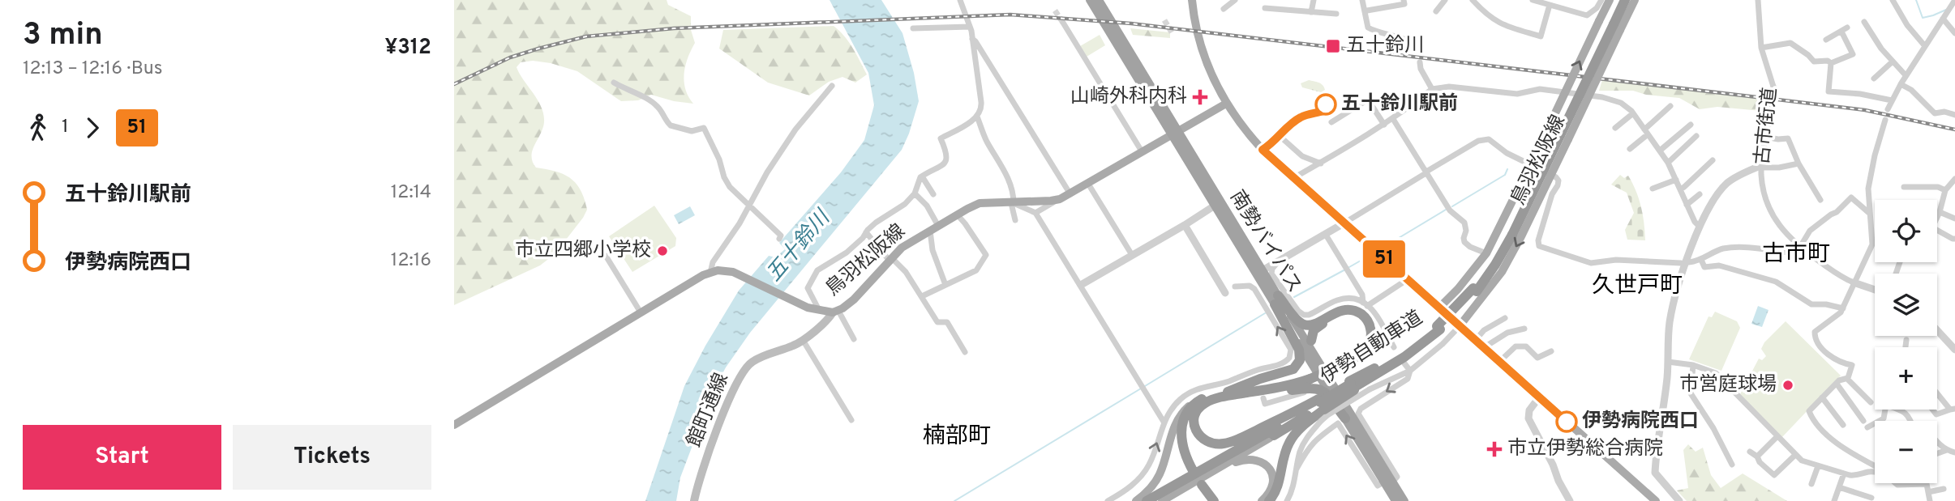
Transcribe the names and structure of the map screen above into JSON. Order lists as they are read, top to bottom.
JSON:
{
  "streets": {
    "highway": ["南勢バイパス", "伊勢自動車道"],
    "main road": ["鳥羽松阪線", "館町通線"],
    "street": ["古市街道"]
  },
  "crossings": [
    ["鳥羽松阪線", "南勢バイパス"],
    ["鳥羽松阪線", "伊勢自動車道"],
    ["鳥羽松阪線", "館町通線"]
  ],
  "districts": ["古市町", "久世戸町", "楠部町"],
  "water": ["五十鈴川"],
  "places": {
    "transit": ["五十鈴川"],
    "health": ["山崎外科内科", "市立伊勢総合病院"],
    "other": [
      "五十鈴川駅前",
      "市立四郷小学校",
      "市営庭球場",
      "伊勢病院西口"
    ]
  },
  "lines": ["bus line 51"],
  "page": {
    "heading": ["3 min", "12:13 – 12:16 · Bus", "¥312"],
    "on_map": "51",
    "legs": ["1", "51"],
    "list": [
      {
        "name": "五十鈴川駅前",
        "value": "12:14"
      },
      {
        "name": "伊勢病院西口",
        "value": "12:16"
      }
    ],
    "map_buttons": ["+", "−"],
    "buttons": ["Start", "Tickets"]
  }
}
